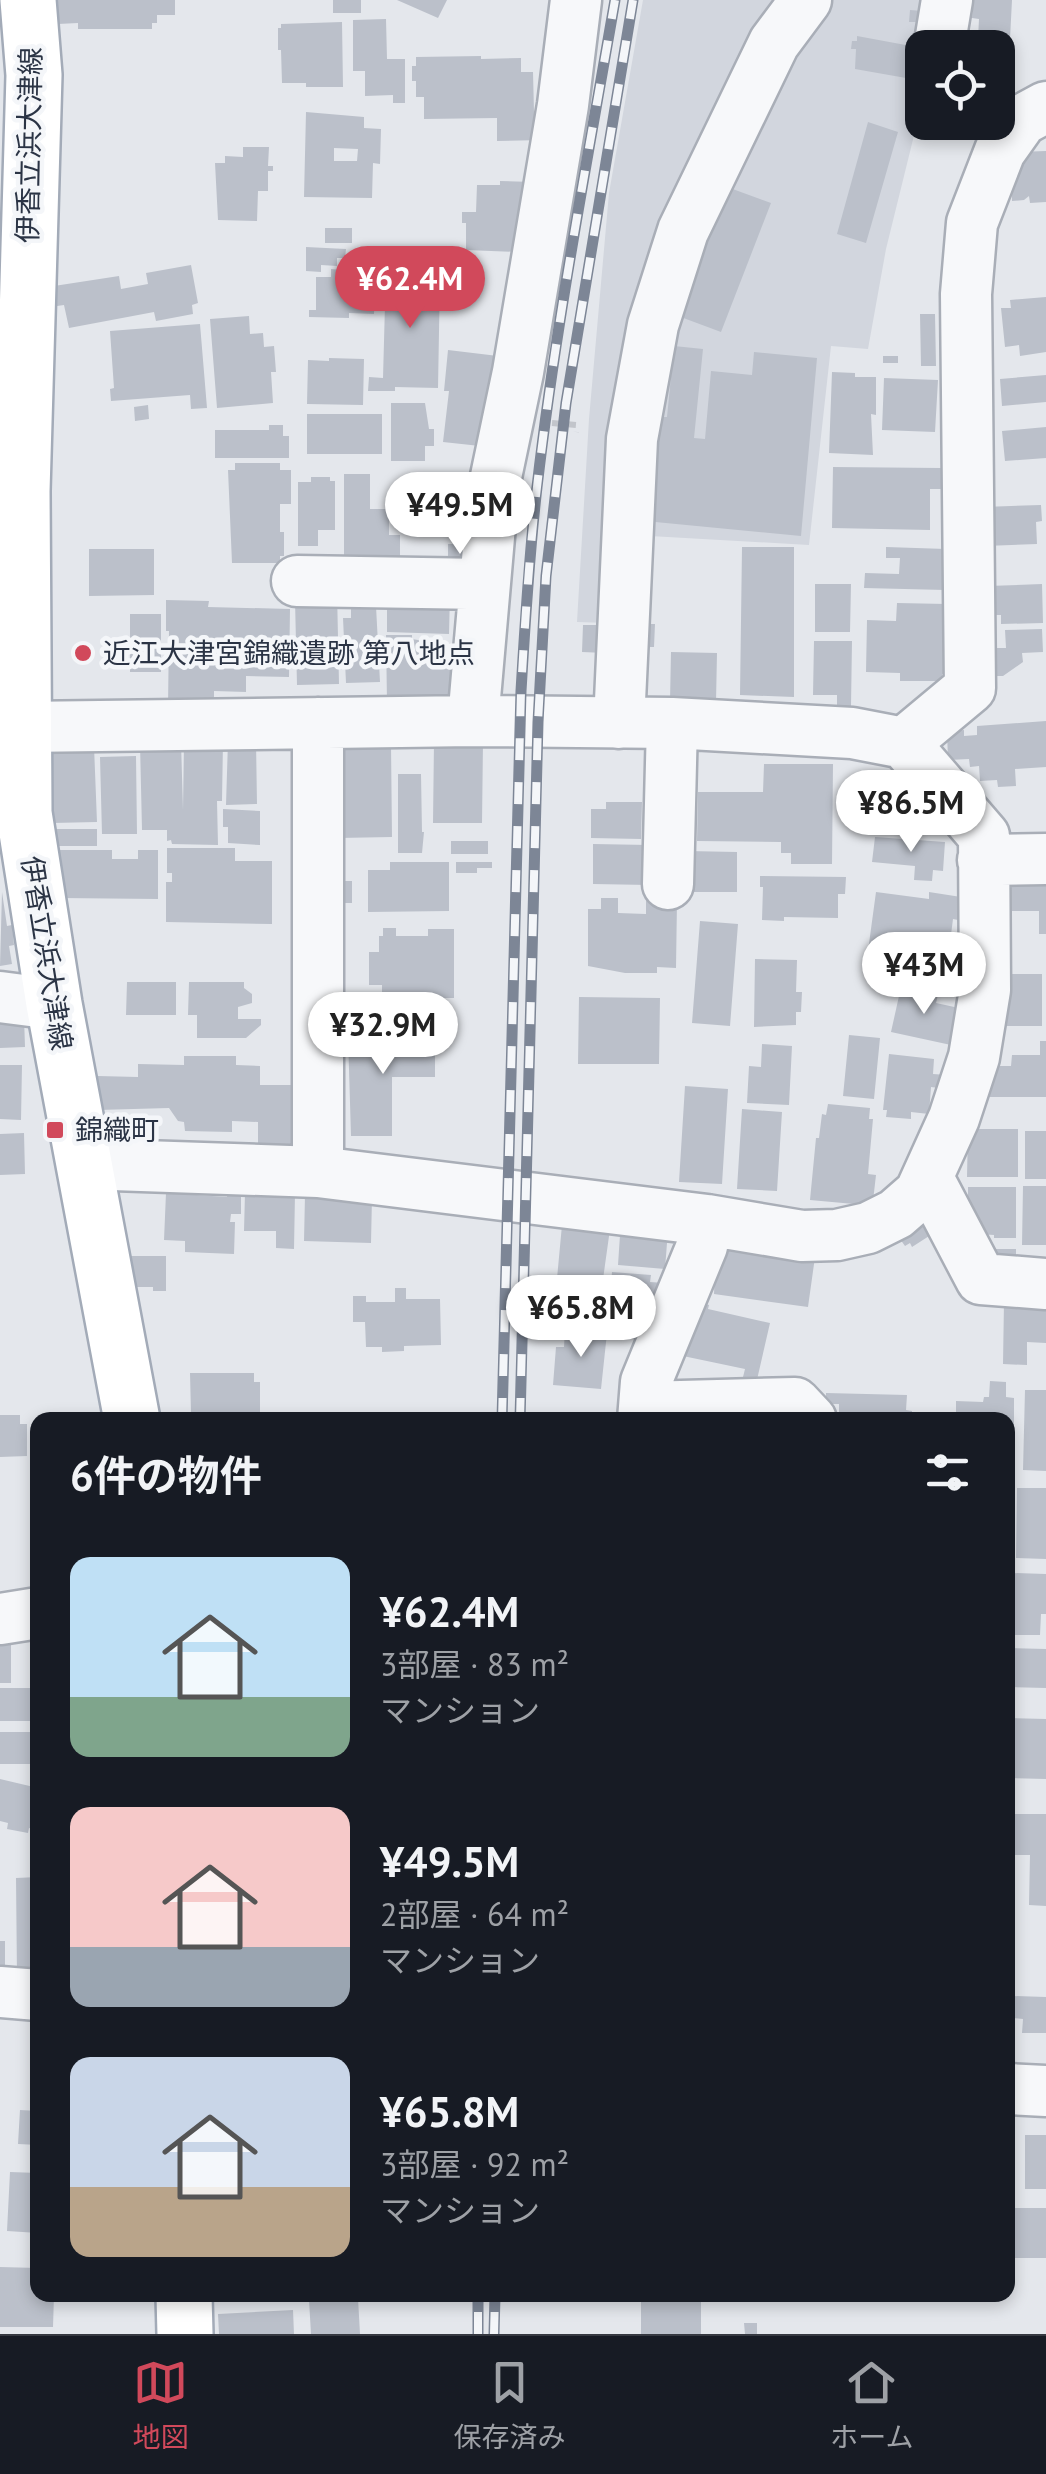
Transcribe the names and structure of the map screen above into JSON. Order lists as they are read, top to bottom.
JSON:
{
  "streets": {
    "main road": ["伊香立浜大津線"]
  },
  "places": {
    "other": ["近江大津宮錦織遺跡 第八地点"],
    "transit": ["錦織町"]
  },
  "page": {
    "price": [
      "¥62.4M",
      "¥49.5M",
      "¥86.5M",
      "¥43M",
      "¥32.9M",
      "¥65.8M"
    ],
    "heading": "6件の物件",
    "list": [
      {
        "name": "¥62.4M",
        "note": "3部屋 · 83 m² · マンション"
      },
      {
        "name": "¥49.5M",
        "note": "2部屋 · 64 m² · マンション"
      },
      {
        "name": "¥65.8M",
        "note": "3部屋 · 92 m² · マンション"
      }
    ],
    "tabs": ["地図", "保存済み", "ホーム"]
  }
}
